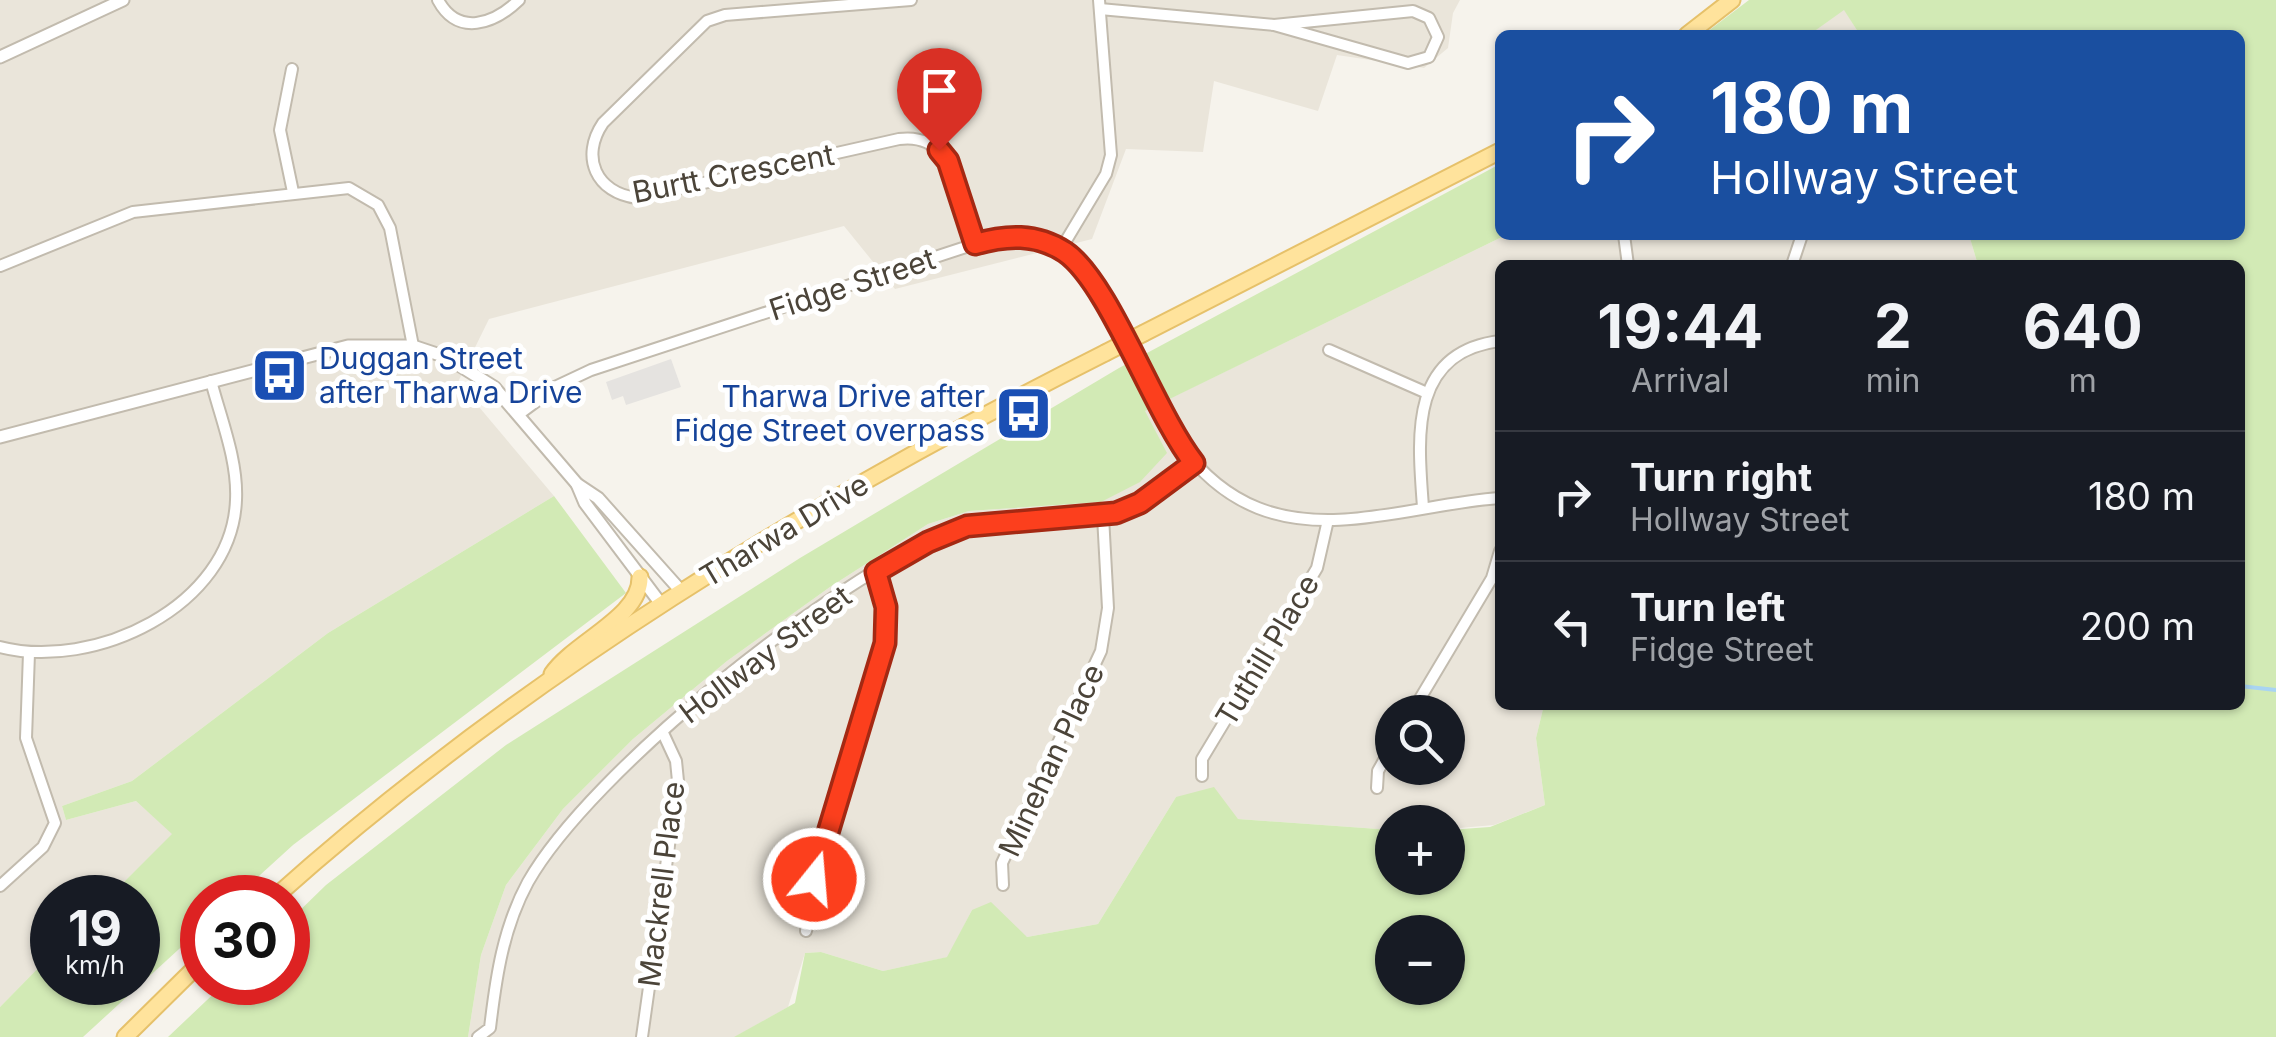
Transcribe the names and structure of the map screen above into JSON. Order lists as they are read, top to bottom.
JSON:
{
  "streets": {
    "main road": ["Tharwa Drive"],
    "street": [
      "Burtt Crescent",
      "Fidge Street",
      "Tuthill Place",
      "Hollway Street",
      "Minehan Place",
      "Mackrell Place"
    ]
  },
  "crossings": [
    ["Burtt Crescent", "Fidge Street"],
    ["Hollway Street", "Minehan Place"],
    ["Hollway Street", "Mackrell Place"]
  ],
  "places": {
    "bus stop": ["Duggan Street after Tharwa Drive", "Tharwa Drive after Fidge Street overpass"]
  },
  "page": {
    "turn": ["180 m", "Hollway Street"],
    "eta": [
      "19:44",
      "Arrival",
      "2",
      "min",
      "640",
      "m"
    ],
    "list": [
      {
        "name": "Turn right",
        "note": "Hollway Street",
        "value": "180 m"
      },
      {
        "name": "Turn left",
        "note": "Fidge Street",
        "value": "200 m"
      }
    ],
    "map_buttons": ["+", "−"],
    "speed": "19 km/h",
    "limit": "30"
  }
}
